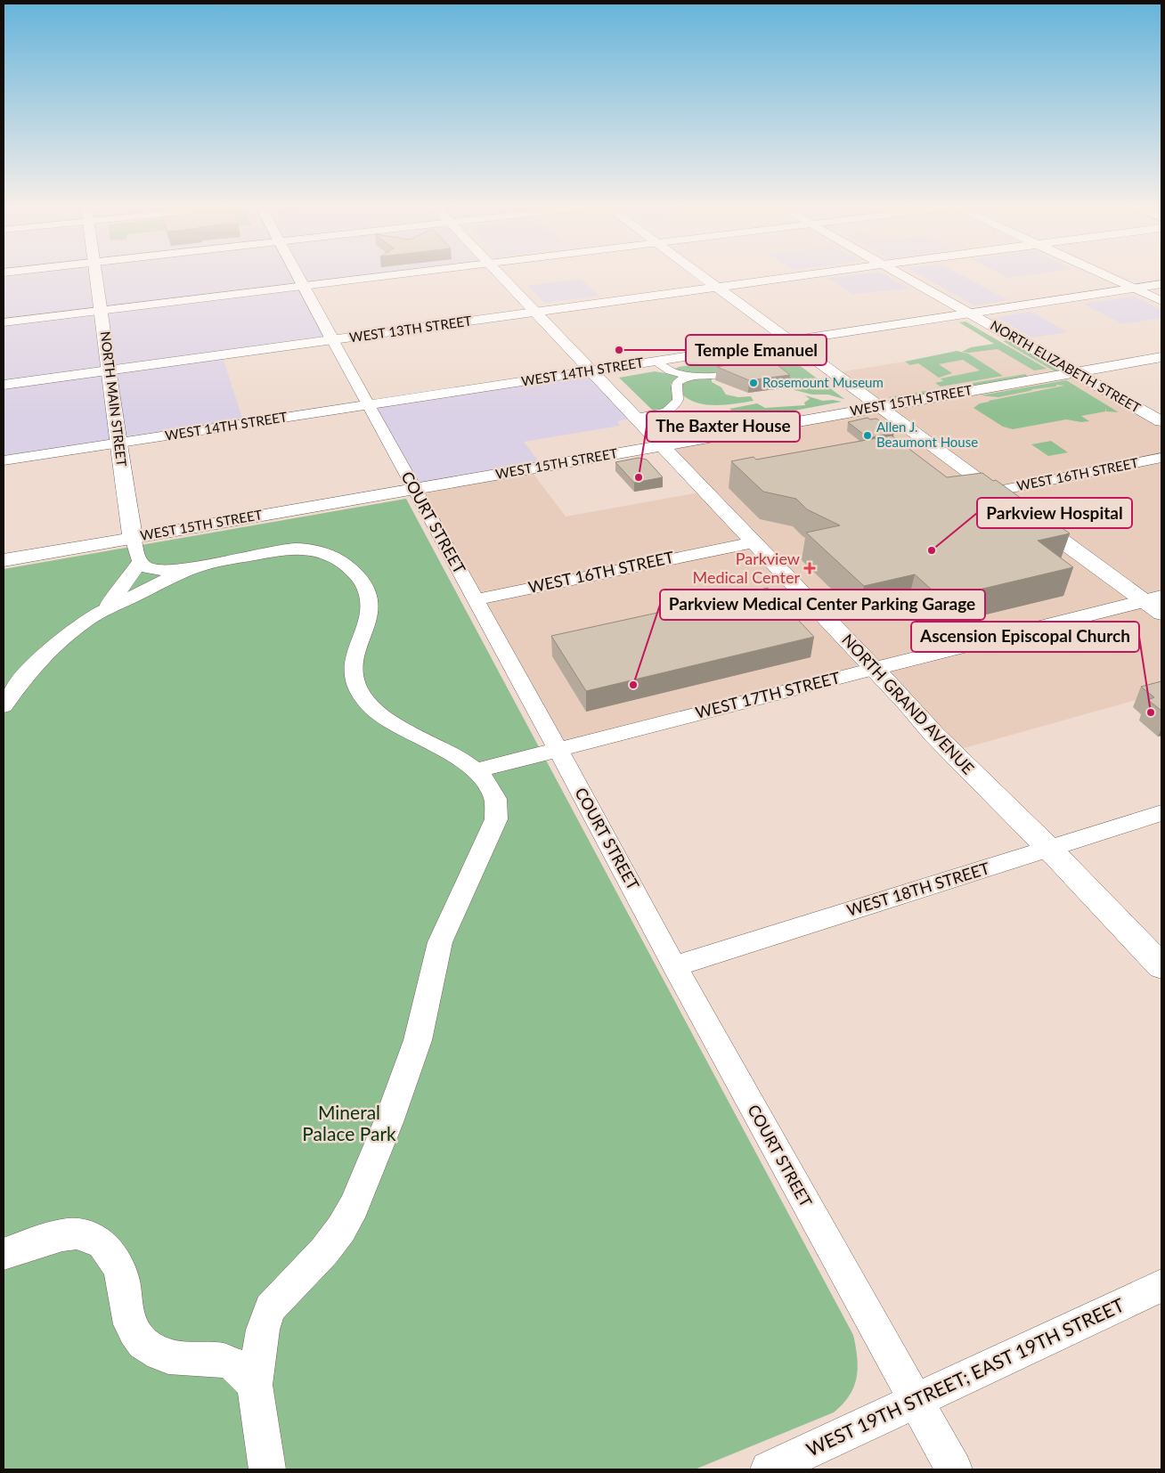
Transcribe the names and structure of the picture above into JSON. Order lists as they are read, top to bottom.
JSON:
{
  "streets": {
    "street": [
      "WEST 13TH STREET",
      "NORTH ELIZABETH STREET",
      "WEST 14TH STREET",
      "NORTH MAIN STREET",
      "WEST 15TH STREET",
      "WEST 16TH STREET",
      "COURT STREET",
      "WEST 17TH STREET",
      "NORTH GRAND AVENUE",
      "WEST 18TH STREET",
      "WEST 19TH STREET; EAST 19TH STREET"
    ]
  },
  "crossings": [
    ["WEST 13TH STREET", "NORTH MAIN STREET"],
    ["WEST 13TH STREET", "COURT STREET"],
    ["WEST 13TH STREET", "NORTH GRAND AVENUE"],
    ["NORTH ELIZABETH STREET", "WEST 14TH STREET"],
    ["NORTH ELIZABETH STREET", "WEST 15TH STREET"],
    ["WEST 14TH STREET", "NORTH MAIN STREET"],
    ["WEST 14TH STREET", "COURT STREET"],
    ["WEST 14TH STREET", "NORTH GRAND AVENUE"],
    ["NORTH MAIN STREET", "WEST 15TH STREET"],
    ["WEST 15TH STREET", "COURT STREET"],
    ["WEST 15TH STREET", "NORTH GRAND AVENUE"],
    ["WEST 16TH STREET", "COURT STREET"],
    ["WEST 16TH STREET", "NORTH GRAND AVENUE"],
    ["COURT STREET", "WEST 17TH STREET"],
    ["COURT STREET", "WEST 18TH STREET"],
    ["COURT STREET", "WEST 19TH STREET; EAST 19TH STREET"],
    ["WEST 17TH STREET", "NORTH GRAND AVENUE"],
    ["NORTH GRAND AVENUE", "WEST 18TH STREET"]
  ],
  "parks": ["Mineral Palace Park"],
  "places": {
    "other": [
      "Temple Emanuel",
      "Rosemount Museum",
      "Allen J. Beaumont House",
      "The Baxter House",
      "Parkview Hospital",
      "Parkview Medical Center Parking Garage",
      "Ascension Episcopal Church"
    ],
    "health": ["Parkview Medical Center"]
  }
}
